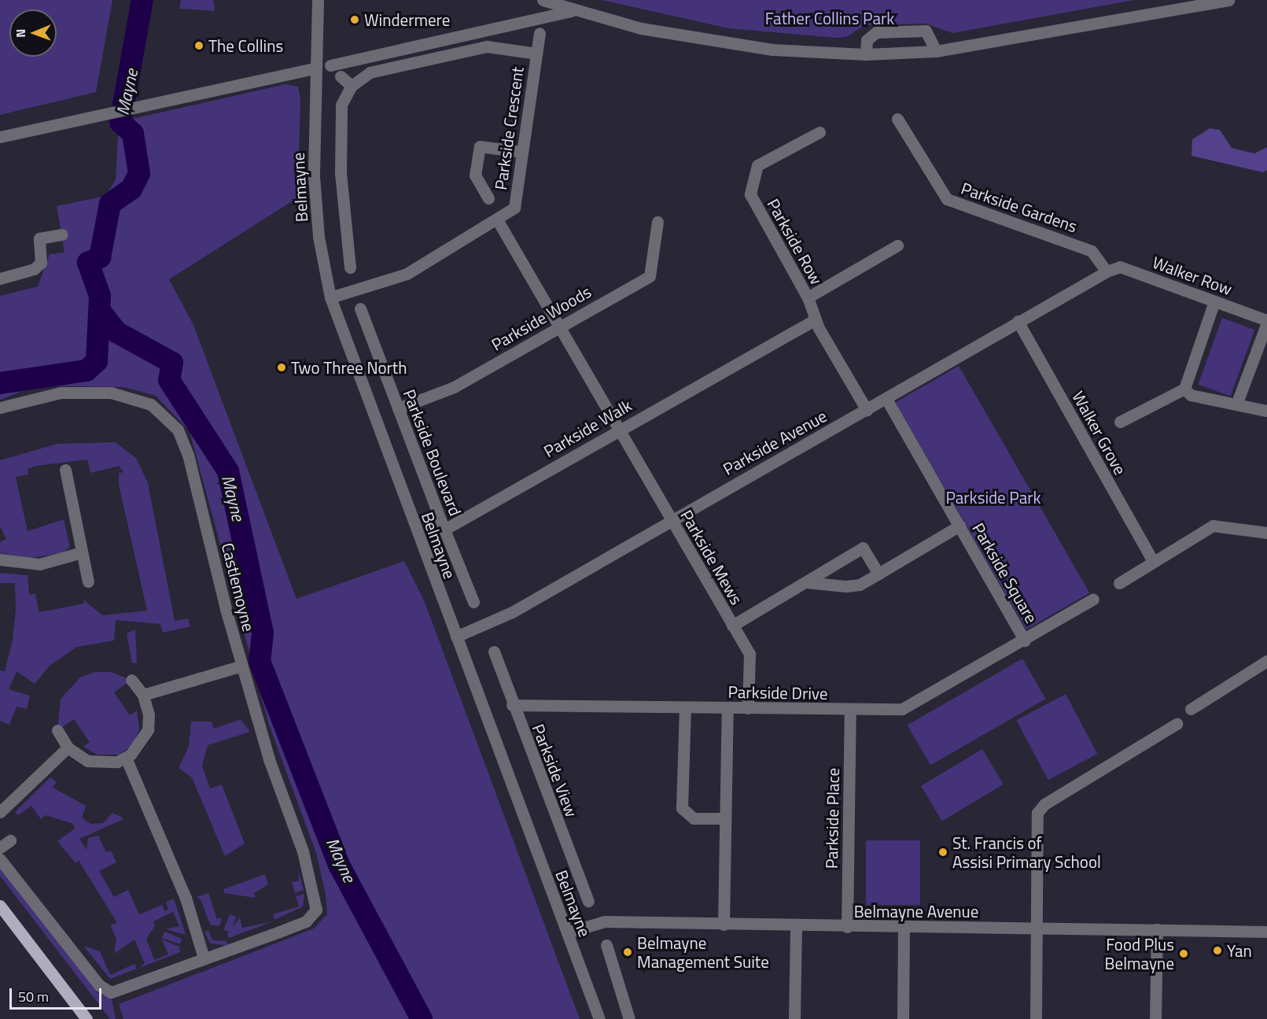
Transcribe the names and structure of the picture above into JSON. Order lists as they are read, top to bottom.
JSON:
{
  "streets": {
    "street": [
      "Parkside Crescent",
      "Belmayne",
      "Parkside Gardens",
      "Parkside Row",
      "Walker Row",
      "Parkside Woods",
      "Parkside Walk",
      "Walker Grove",
      "Parkside Avenue",
      "Parkside Boulevard",
      "Parkside Mews",
      "Parkside Square",
      "Castlemoyne",
      "Parkside Drive",
      "Parkside View",
      "Parkside Place",
      "Belmayne Avenue"
    ]
  },
  "crossings": [
    ["Parkside Crescent", "Belmayne"],
    ["Belmayne", "Parkside Avenue"],
    ["Belmayne", "Belmayne Avenue"],
    ["Parkside Gardens", "Walker Row"],
    ["Parkside Gardens", "Parkside Avenue"],
    ["Parkside Row", "Parkside Walk"],
    ["Walker Row", "Parkside Avenue"],
    ["Parkside Woods", "Parkside Boulevard"],
    ["Parkside Walk", "Parkside Boulevard"],
    ["Parkside Walk", "Parkside Mews"],
    ["Walker Grove", "Parkside Avenue"],
    ["Parkside Avenue", "Parkside Mews"],
    ["Parkside Avenue", "Parkside Square"],
    ["Parkside Mews", "Parkside Drive"],
    ["Parkside Square", "Parkside Drive"],
    ["Parkside Drive", "Parkside View"],
    ["Parkside Drive", "Parkside Place"],
    ["Parkside Place", "Belmayne Avenue"]
  ],
  "water": ["Mayne"],
  "parks": ["Father Collins Park", "Parkside Park"],
  "places": [
    "Windermere",
    "The Collins",
    "Two Three North",
    "St. Francis of Assisi Primary School",
    "Yan",
    "Belmayne Management Suite",
    "Food Plus Belmayne"
  ],
  "scale_bar": "50 m",
  "north": "left"
}
